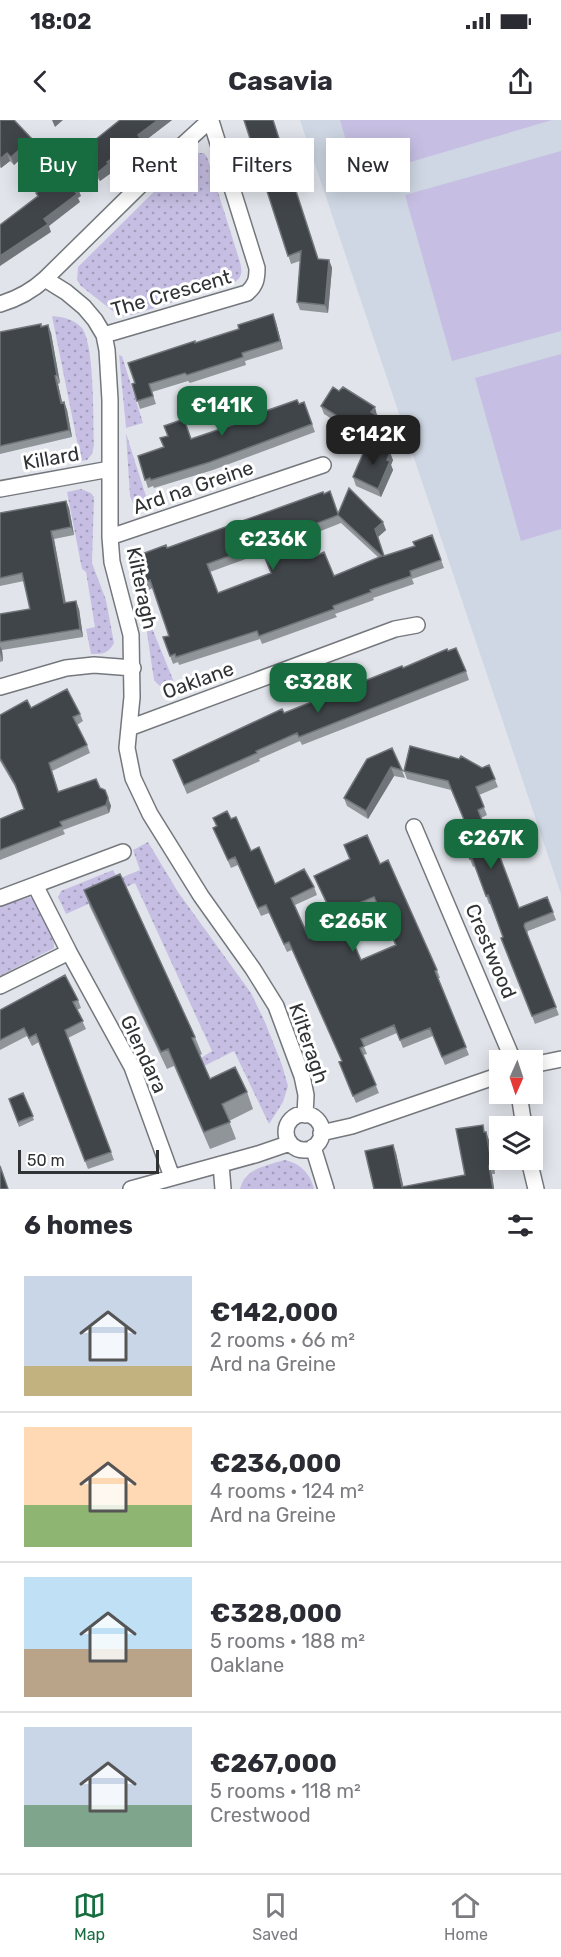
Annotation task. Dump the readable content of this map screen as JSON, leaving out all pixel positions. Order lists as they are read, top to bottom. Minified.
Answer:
{"streets":{"street":["The Crescent","Killard","Ard na Greine","Kilteragh","Oaklane","Crestwood","Glendara"]},"crossings":[["The Crescent","Kilteragh"],["Killard","Kilteragh"],["Ard na Greine","Kilteragh"],["Kilteragh","Oaklane"]],"scale_bar":"50 m","north":"bottom","page":{"status":"18:02","header":"Casavia","chip":["Buy","Rent","Filters","New"],"price":["€141K","€142K","€236K","€328K","€267K","€265K"],"scale":"50 m","heading":"6 homes","list":[{"name":"€142,000","note":"2 rooms · 66 m² · Ard na Greine"},{"name":"€236,000","note":"4 rooms · 124 m² · Ard na Greine"},{"name":"€328,000","note":"5 rooms · 188 m² · Oaklane"},{"name":"€267,000","note":"5 rooms · 118 m² · Crestwood"}],"tabs":["Map","Saved","Home"]}}
